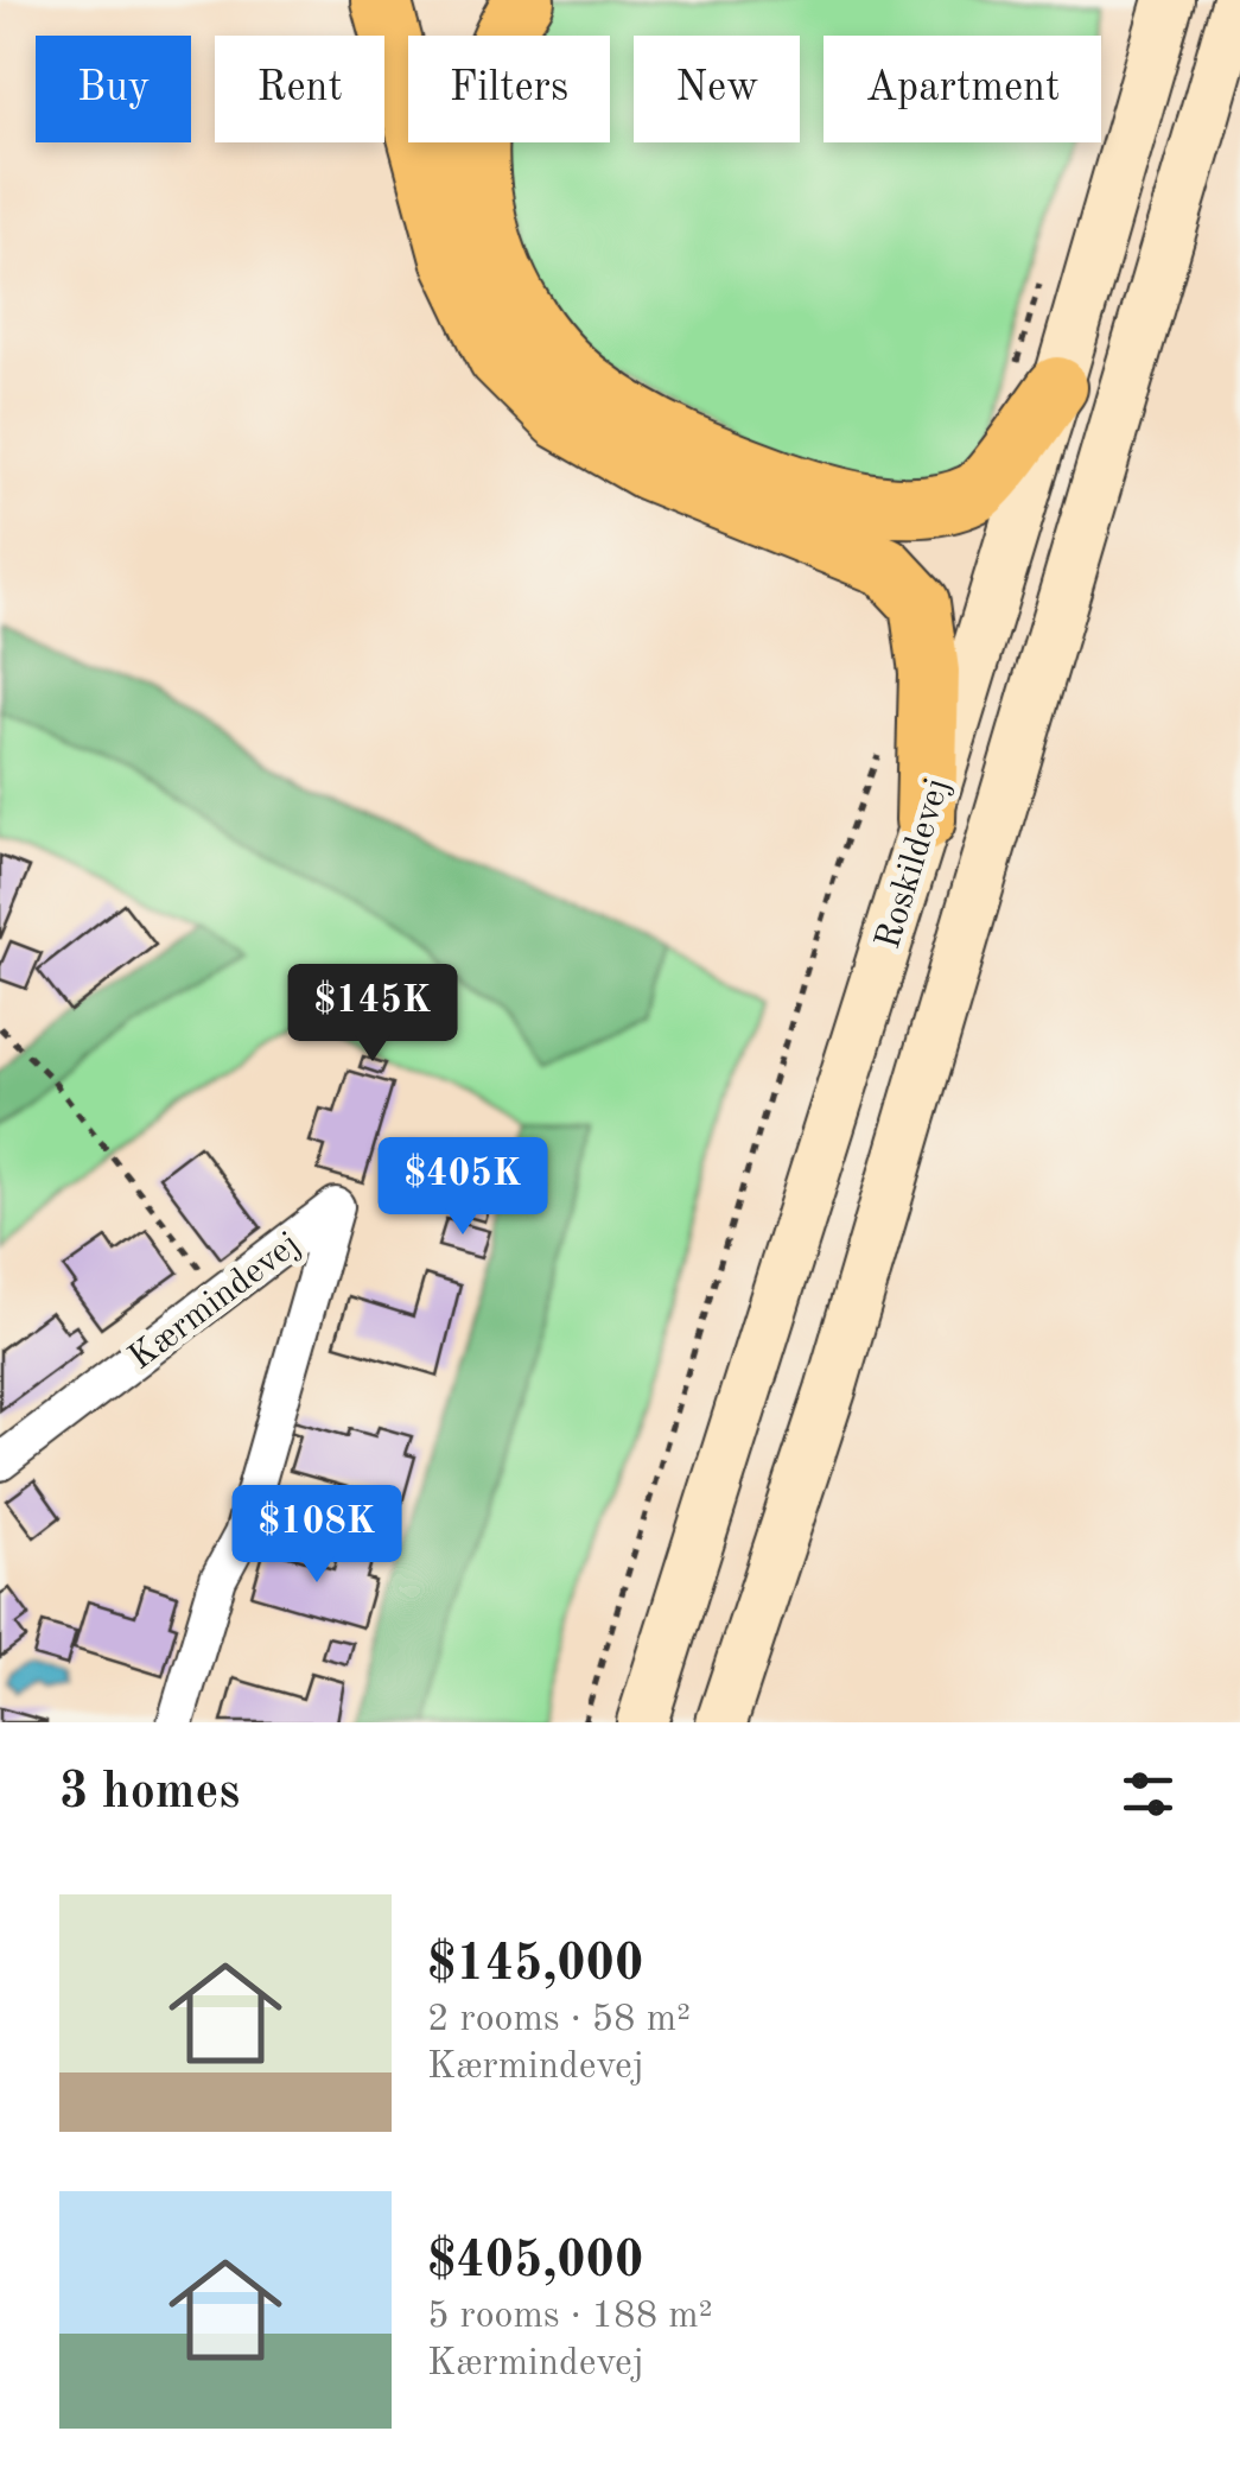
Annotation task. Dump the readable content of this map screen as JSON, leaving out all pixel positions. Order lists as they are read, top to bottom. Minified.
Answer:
{"streets":{"main road":["Roskildevej"],"street":["Kærmindevej"]},"page":{"chip":["Buy","Rent","Filters","New","Apartment"],"price":["$145K","$405K","$108K"],"heading":"3 homes","list":[{"name":"$145,000","note":"2 rooms · 58 m² · Kærmindevej"},{"name":"$405,000","note":"5 rooms · 188 m² · Kærmindevej"}]}}
